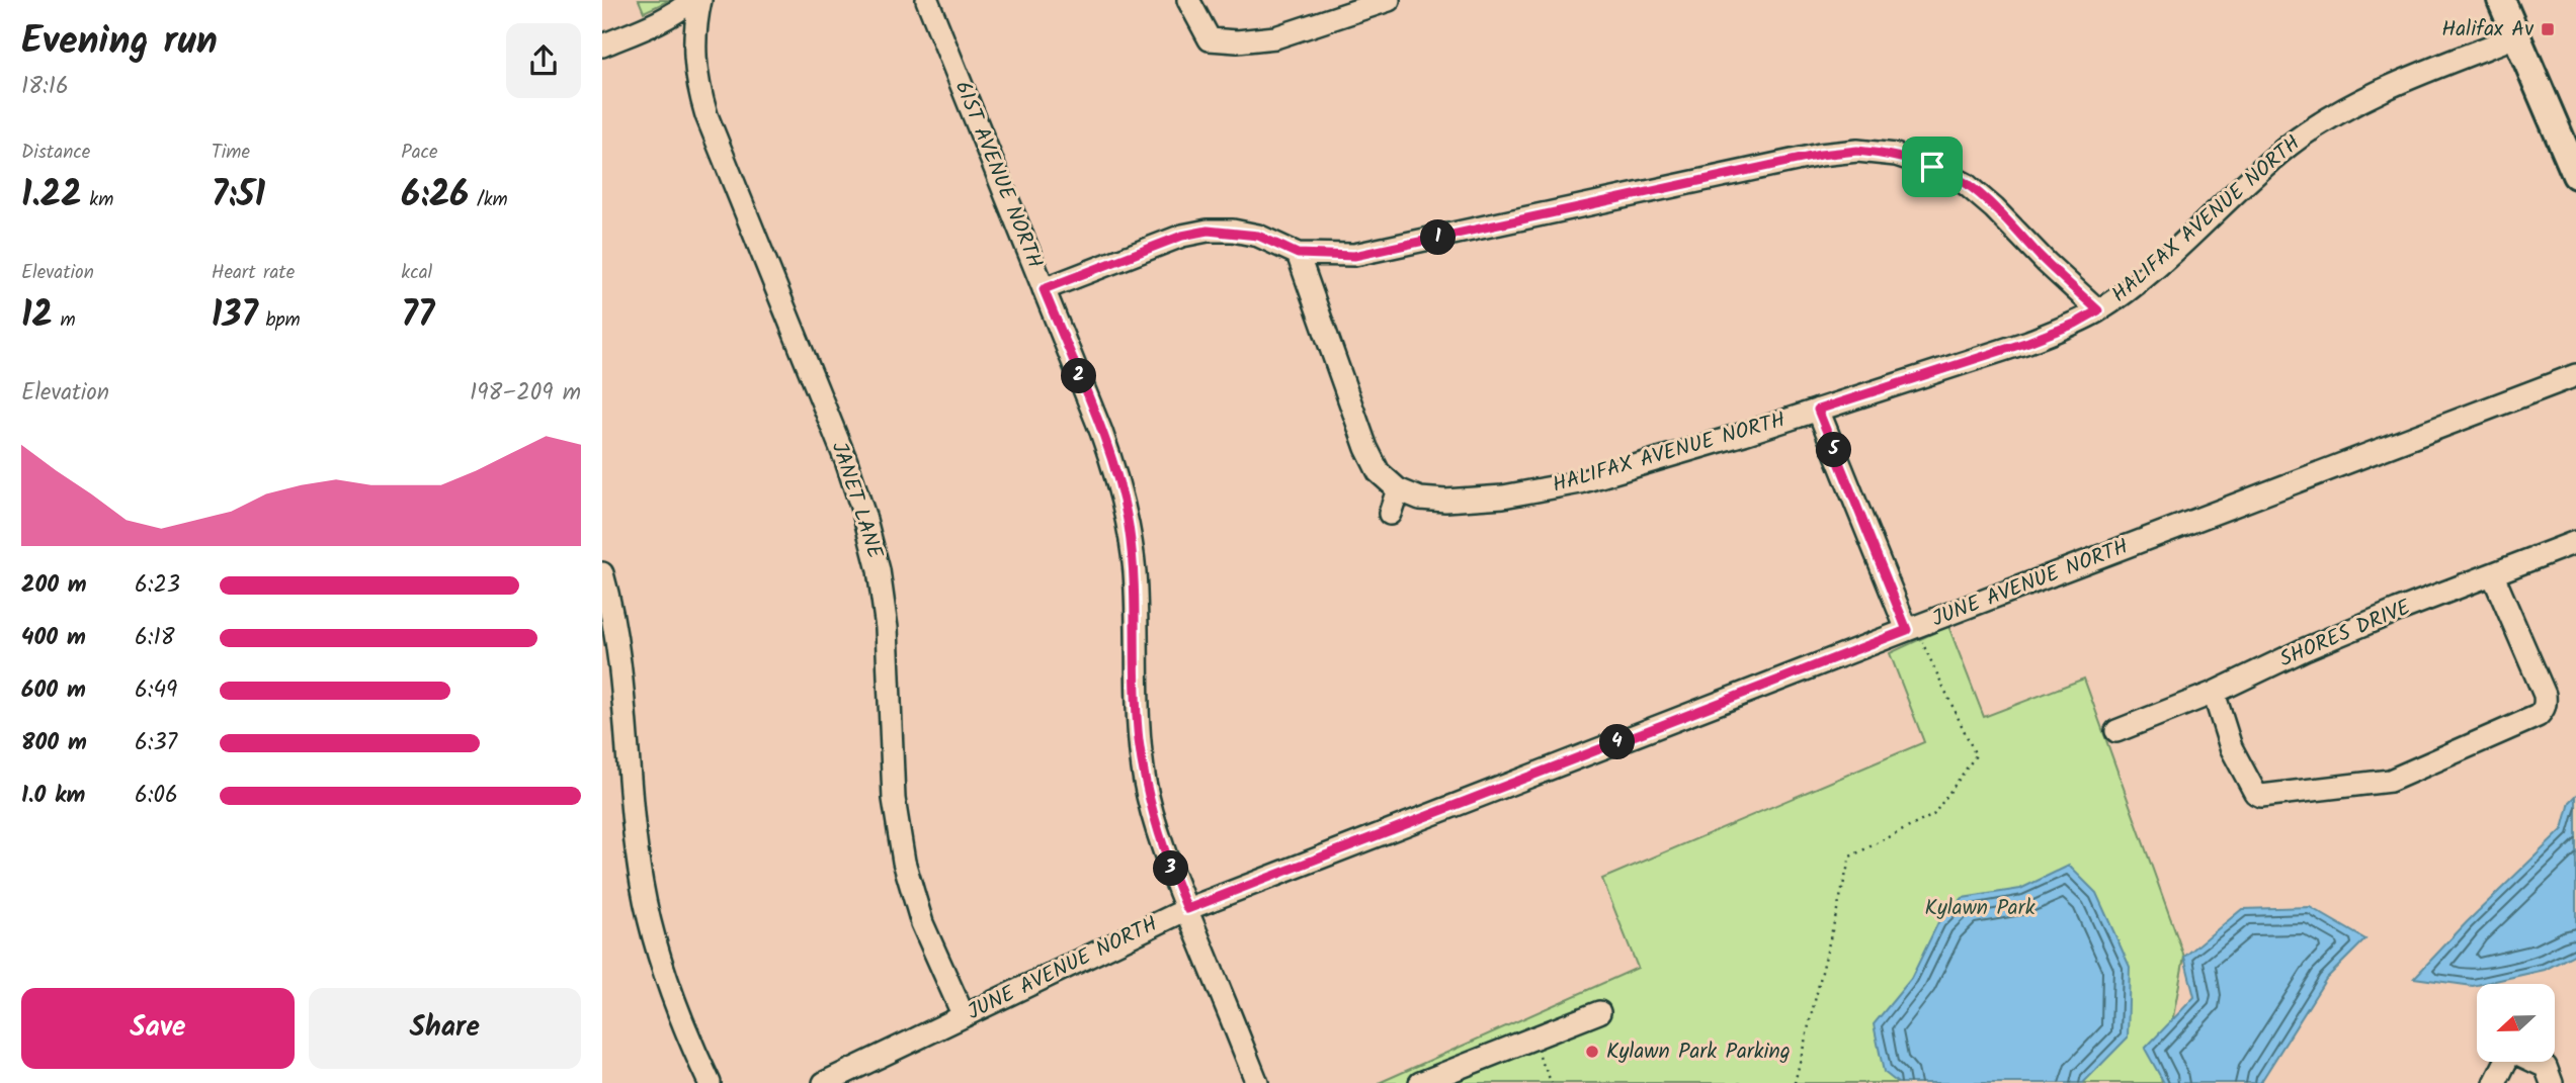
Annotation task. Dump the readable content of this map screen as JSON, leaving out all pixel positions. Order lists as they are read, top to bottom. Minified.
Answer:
{"streets":{"street":["61ST AVENUE NORTH","HALIFAX AVENUE NORTH","JANET LANE","JUNE AVENUE NORTH","SHORES DRIVE"]},"crossings":[["61ST AVENUE NORTH","JUNE AVENUE NORTH"],["JANET LANE","JUNE AVENUE NORTH"]],"parks":["Kylawn Park"],"places":{"transit":["Halifax Av"],"other":["Kylawn Park Parking"]},"north":"left","page":{"heading":["Evening run","18:16"],"stats":[["Distance","1.22 km"],["Time","7:51"],["Pace","6:26 /km"],["Elevation","12 m"],["Heart rate","137 bpm"],["kcal","77"]],"pins":["1","2","5","4","3"],"chart":["Elevation","198–209 m"],"list":[{"name":"200 m","note":"6:23"},{"name":"400 m","note":"6:18"},{"name":"600 m","note":"6:49"},{"name":"800 m","note":"6:37"},{"name":"1.0 km","note":"6:06"}],"buttons":["Save","Share"]}}
